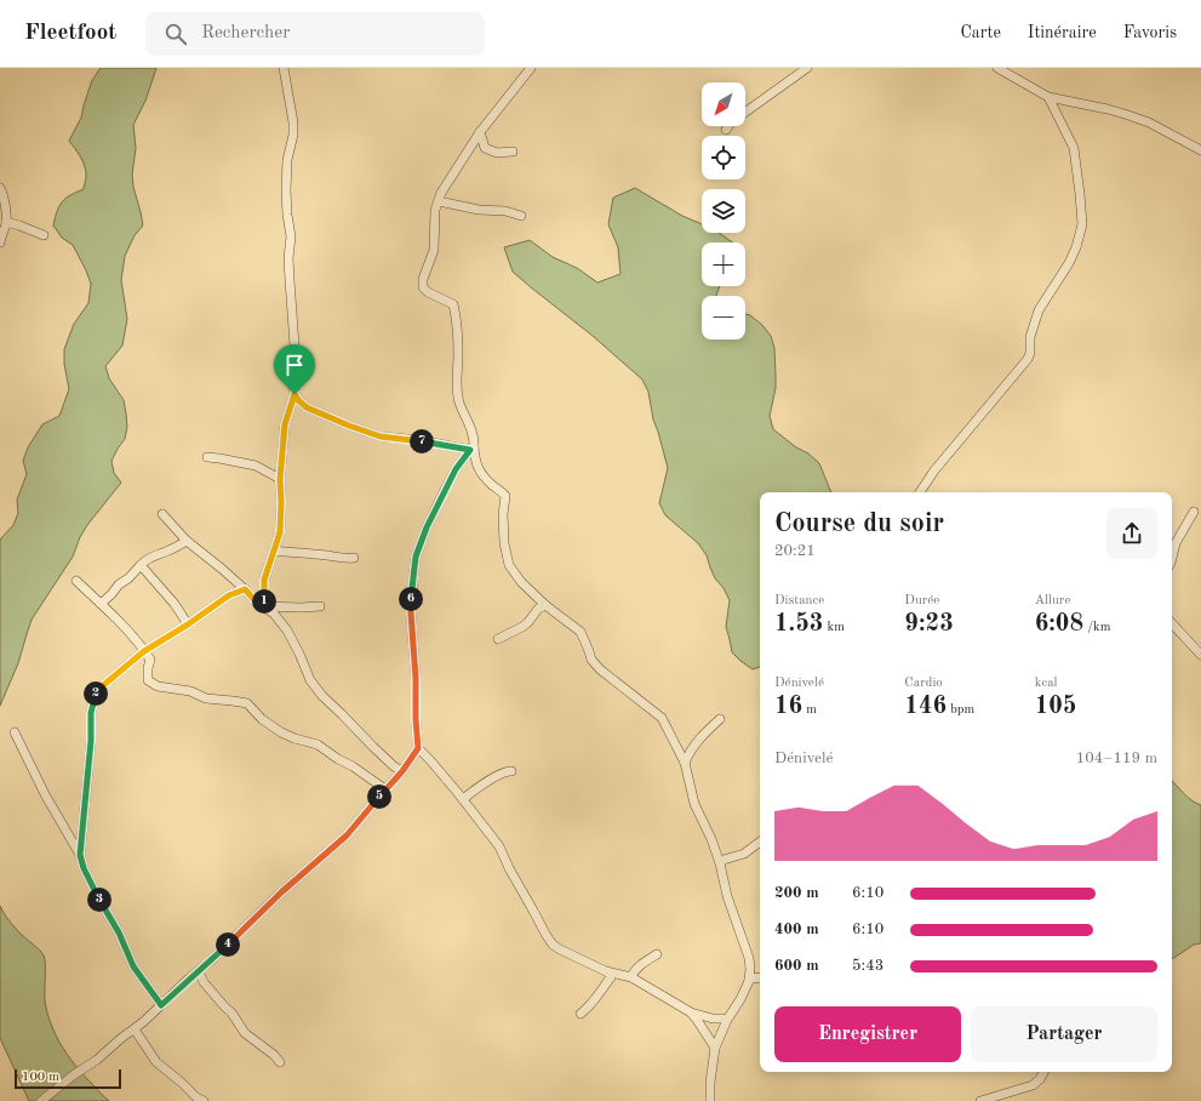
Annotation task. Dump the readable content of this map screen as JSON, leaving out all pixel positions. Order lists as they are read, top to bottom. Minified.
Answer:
{"scale_bar":"100 m","north":"bottom left","page":{"header":"Fleetfoot","search":"Rechercher","nav":["Carte","Itinéraire","Favoris"],"map_buttons":["+","−"],"pins":["7","6","1","2","5","3","4"],"heading":["Course du soir","20:21"],"stats":[["Distance","1.53 km"],["Durée","9:23"],["Allure","6:08 /km"],["Dénivelé","16 m"],["Cardio","146 bpm"],["kcal","105"]],"chart":["Dénivelé","104–119 m"],"list":[{"name":"200 m","note":"6:10"},{"name":"400 m","note":"6:10"},{"name":"600 m","note":"5:43"}],"buttons":["Enregistrer","Partager"],"scale":"100 m"}}
